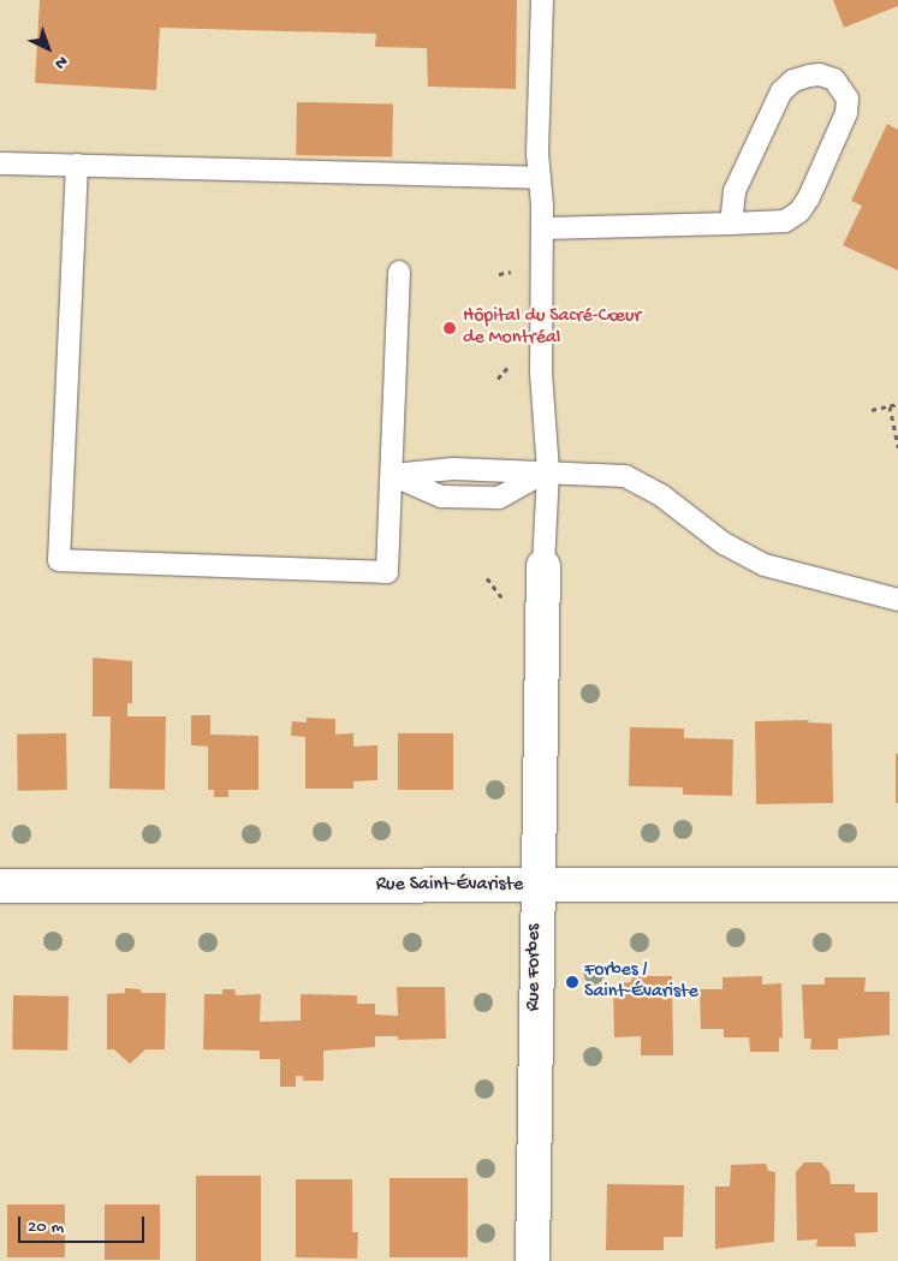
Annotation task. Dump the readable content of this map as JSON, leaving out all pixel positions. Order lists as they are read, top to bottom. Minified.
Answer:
{"streets":{"street":["Rue Saint-Évariste","Rue Forbes"]},"crossings":[["Rue Saint-Évariste","Rue Forbes"]],"places":["Hôpital du Sacré-Cœur de Montréal","Forbes / Saint-Évariste"],"scale_bar":"20 m","north":"bottom right"}
